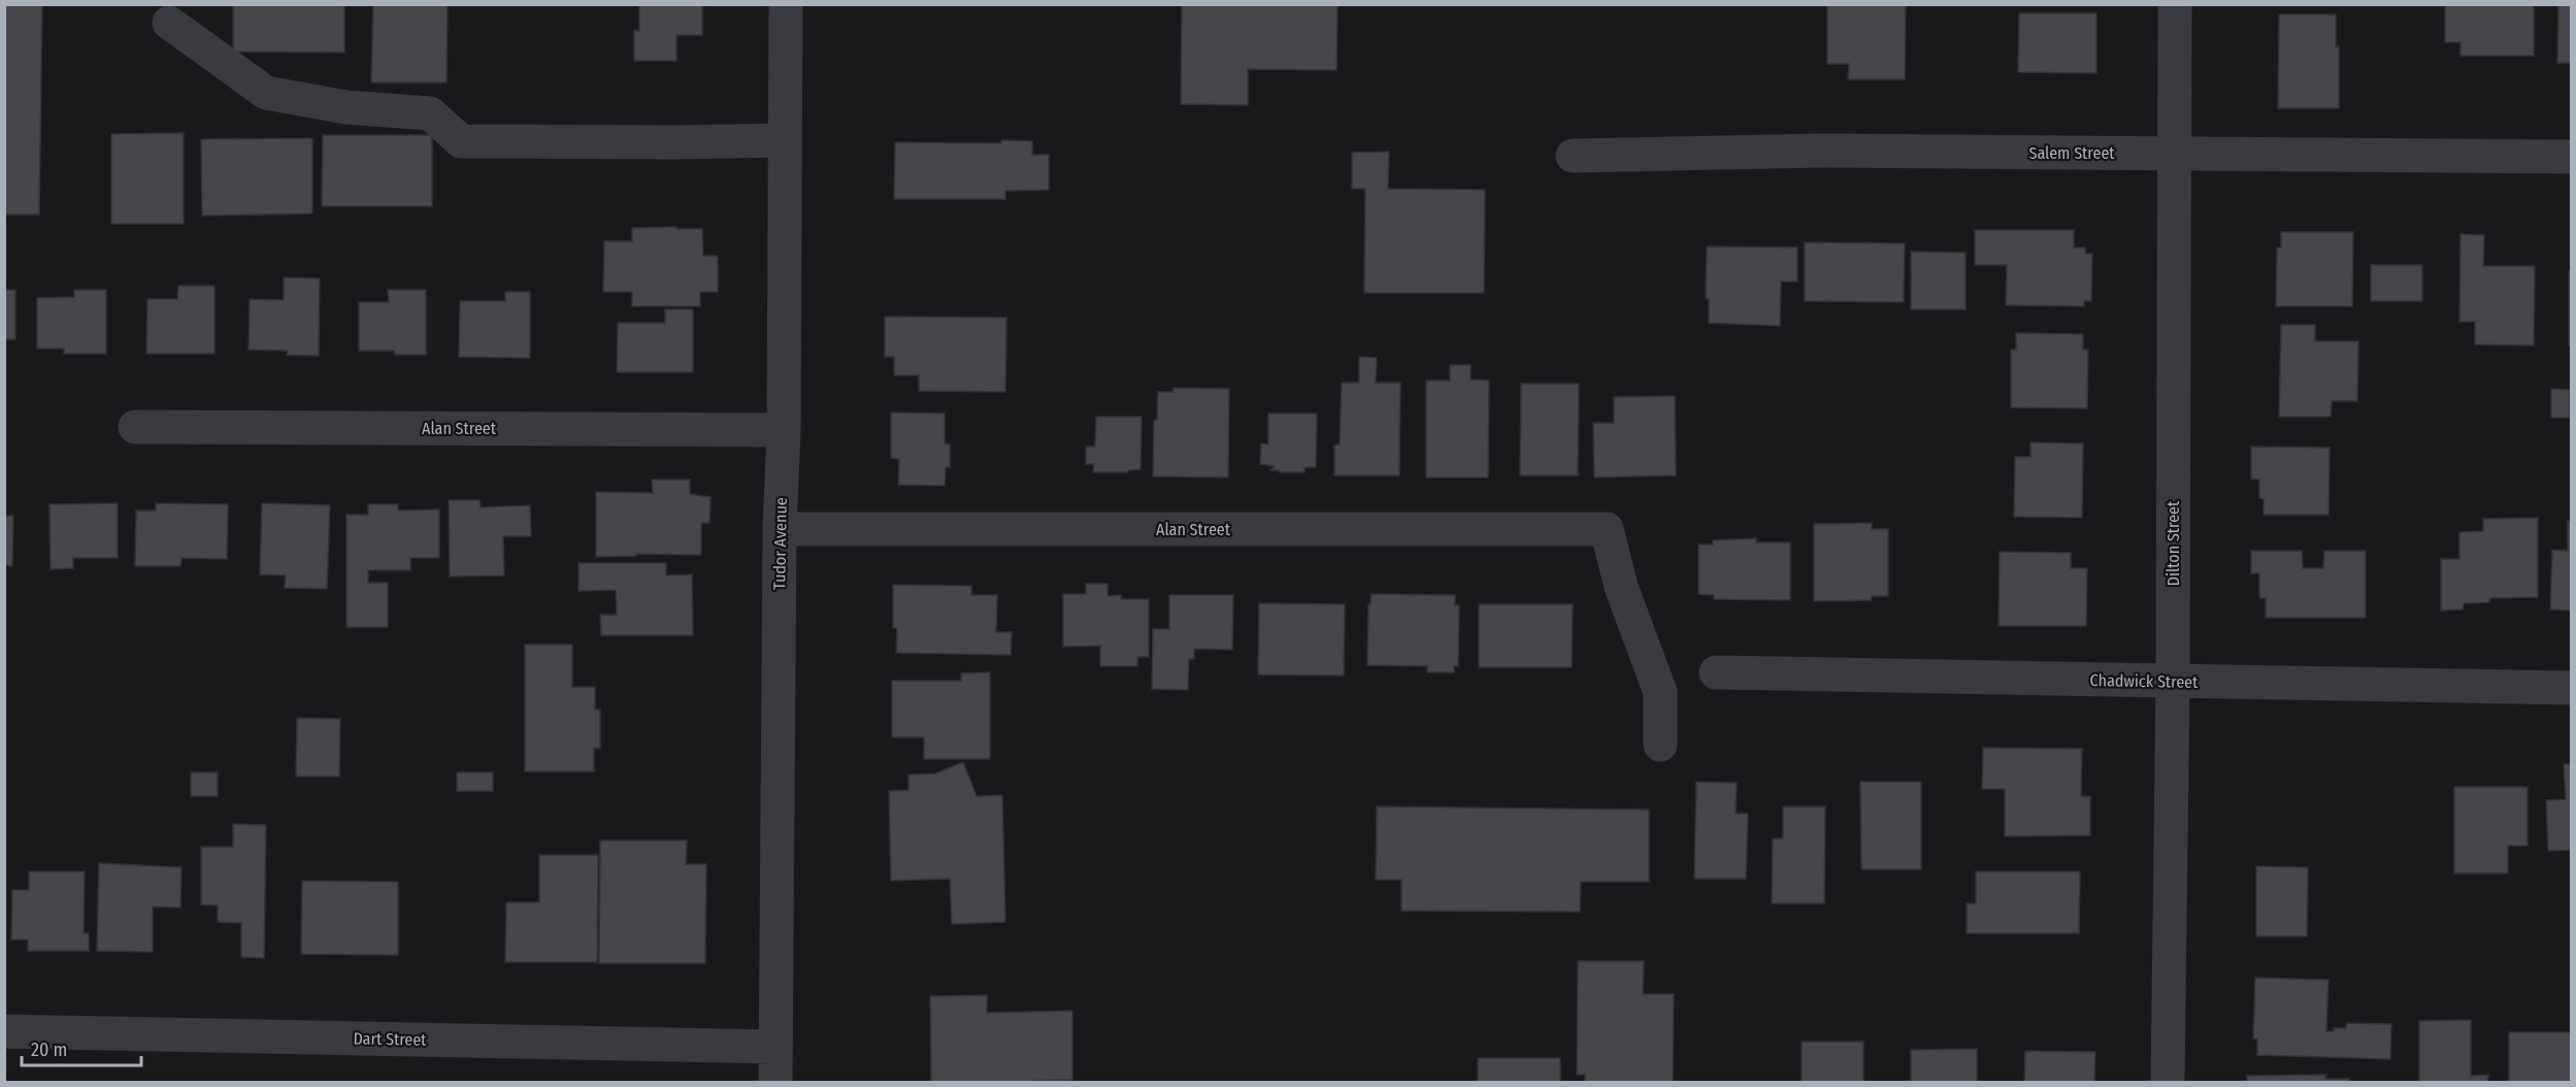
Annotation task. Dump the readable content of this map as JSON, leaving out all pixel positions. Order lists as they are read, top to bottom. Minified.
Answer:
{"streets":{"street":["Salem Street","Alan Street","Tudor Avenue","Dilton Street","Chadwick Street","Dart Street"]},"crossings":[["Salem Street","Dilton Street"],["Alan Street","Tudor Avenue"],["Tudor Avenue","Dart Street"],["Dilton Street","Chadwick Street"]],"scale_bar":"20 m"}
